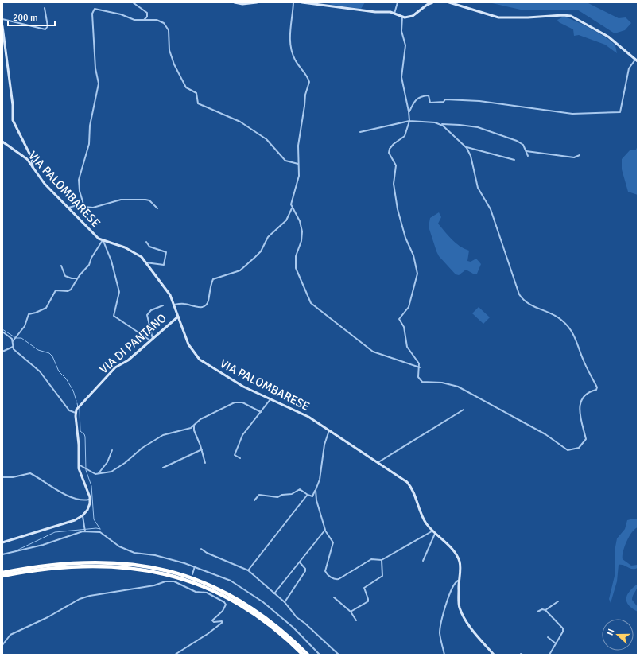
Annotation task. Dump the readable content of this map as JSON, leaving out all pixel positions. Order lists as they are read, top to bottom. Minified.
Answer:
{"streets":{"street":["VIA PALOMBARESE","VIA DI PANTANO"]},"crossings":[["VIA PALOMBARESE","VIA DI PANTANO"]],"scale_bar":"200 m","north":"left"}
